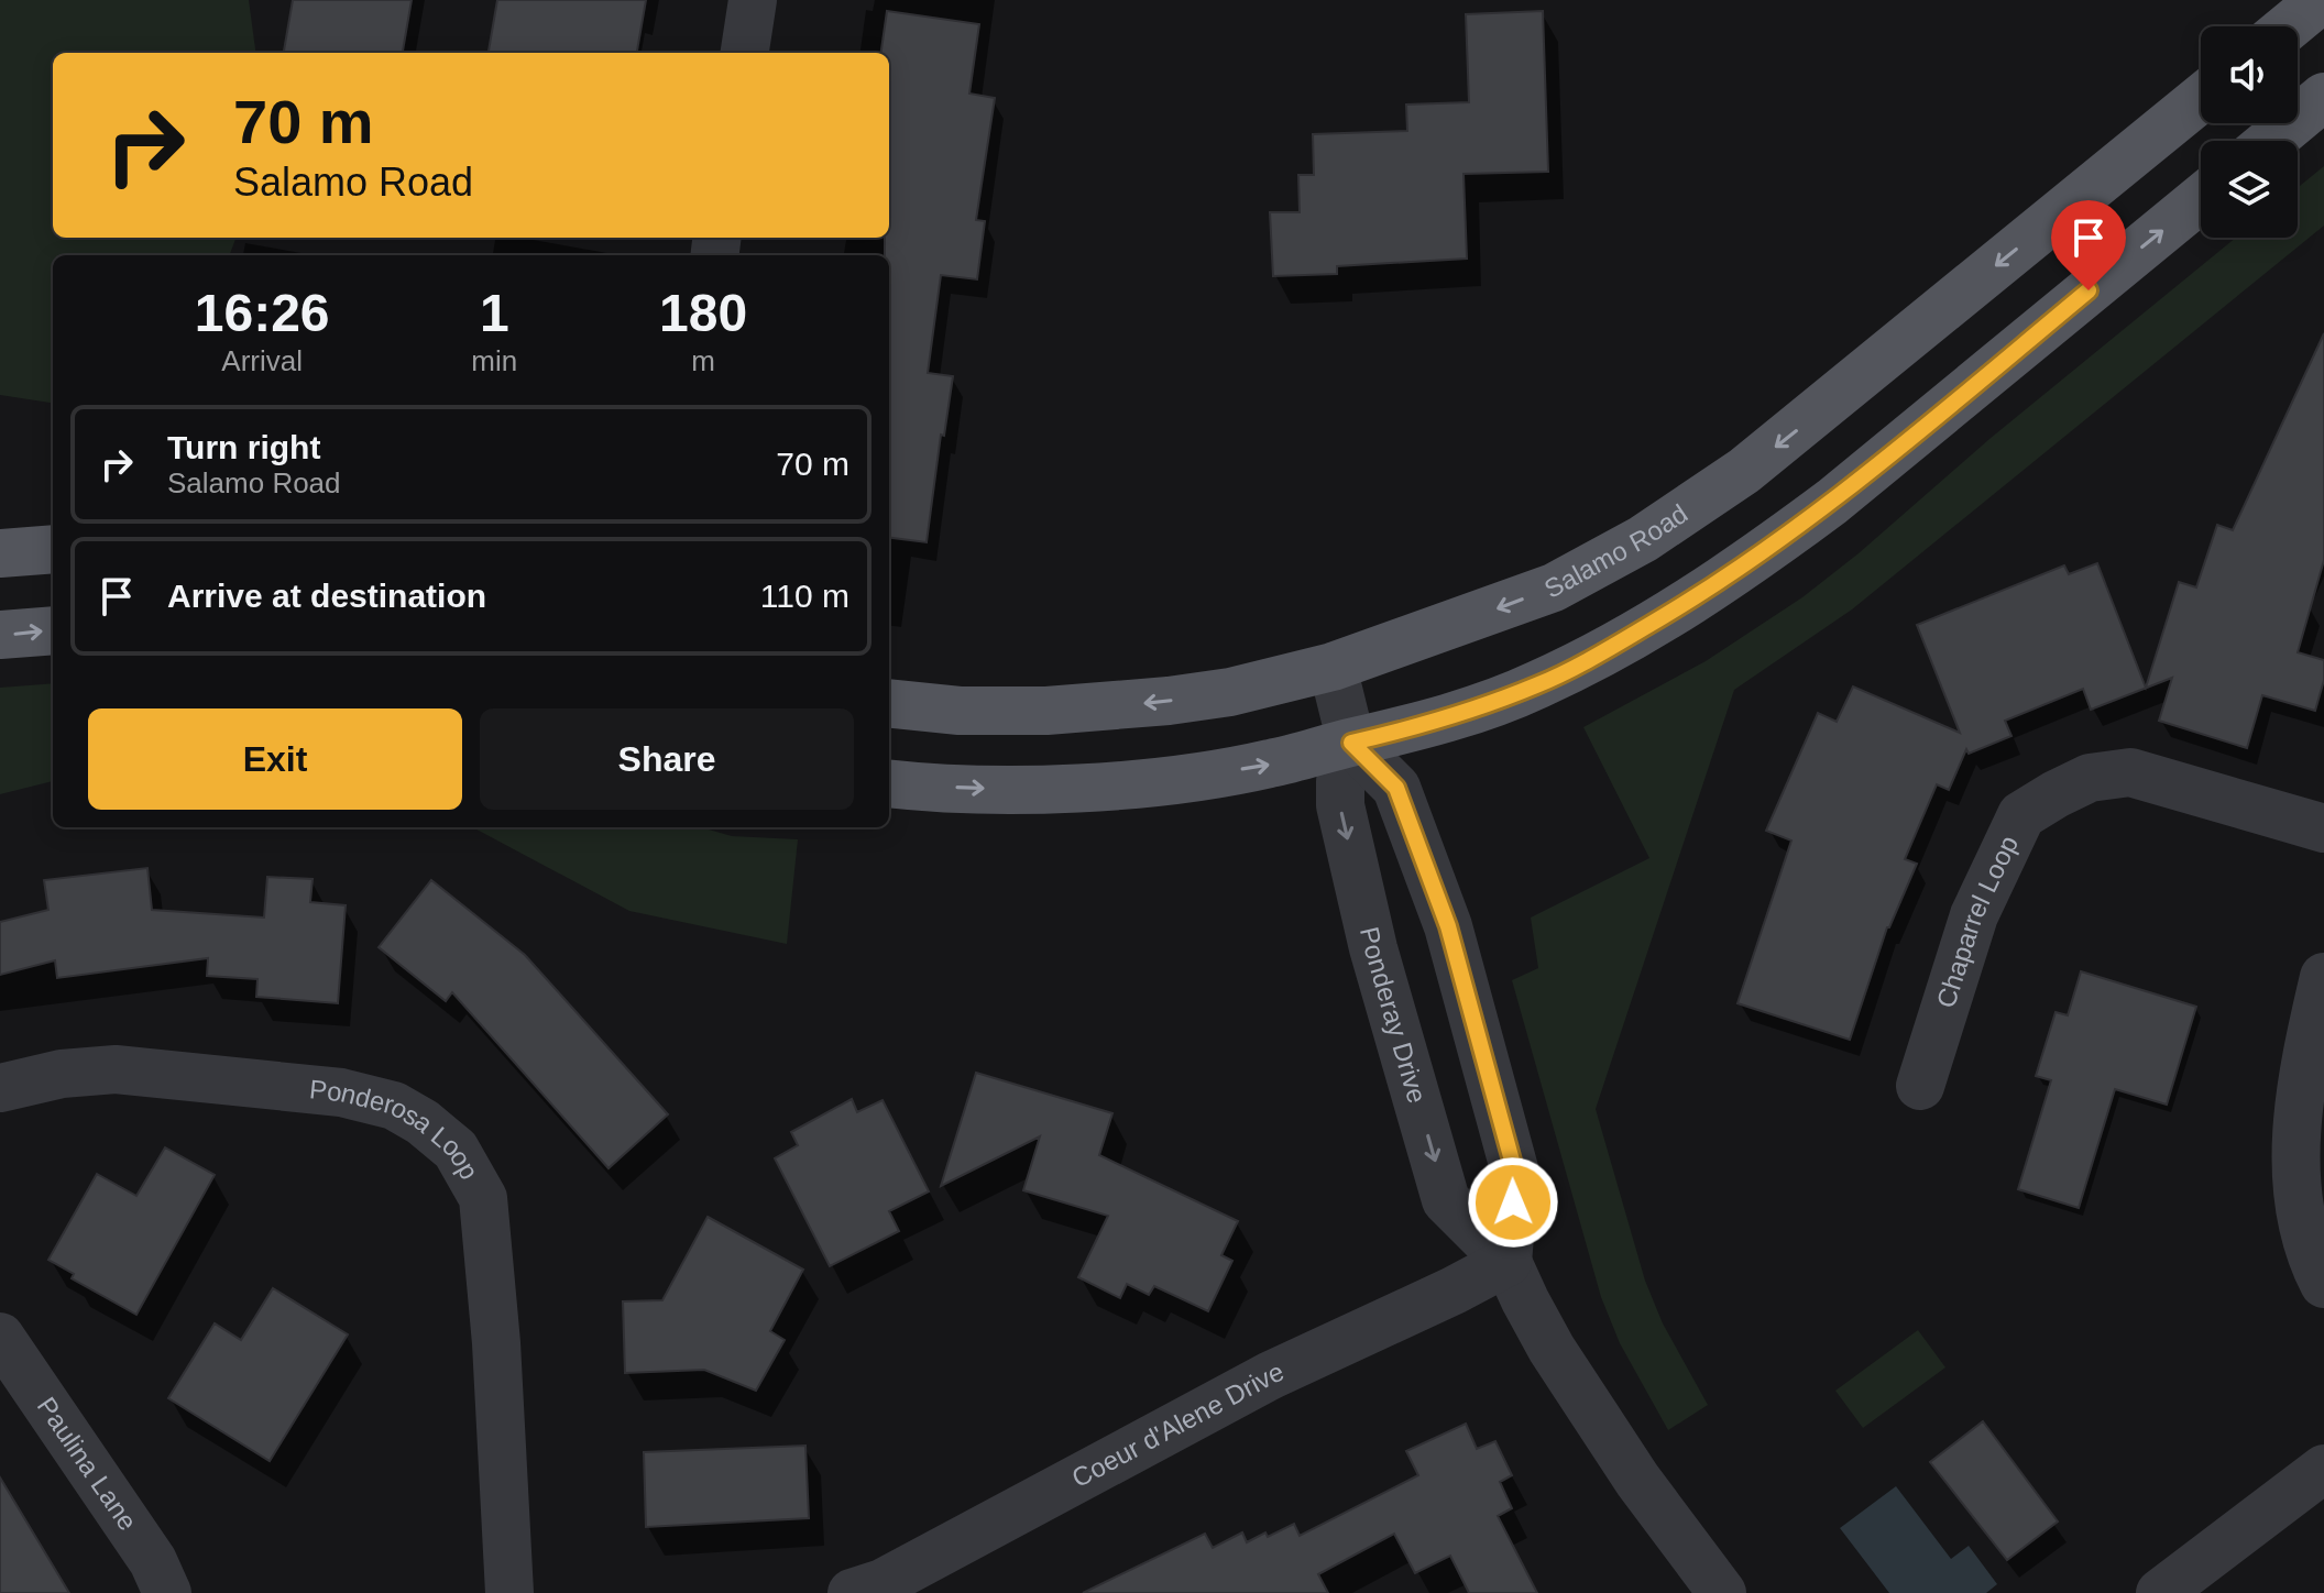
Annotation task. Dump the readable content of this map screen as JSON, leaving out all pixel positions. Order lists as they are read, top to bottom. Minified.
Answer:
{"streets":{"main road":["Salamo Road"],"street":["Chaparrel Loop","Ponderay Drive","Ponderosa Loop","Coeur d'Alene Drive","Paulina Lane"]},"crossings":[["Salamo Road","Ponderay Drive"],["Ponderay Drive","Coeur d'Alene Drive"]],"page":{"turn":["70 m","Salamo Road"],"eta":["16:26","Arrival","1","min","180","m"],"list":[{"name":"Turn right","note":"Salamo Road","value":"70 m"},{"name":"Arrive at destination","value":"110 m"}],"buttons":["Exit","Share"]}}
